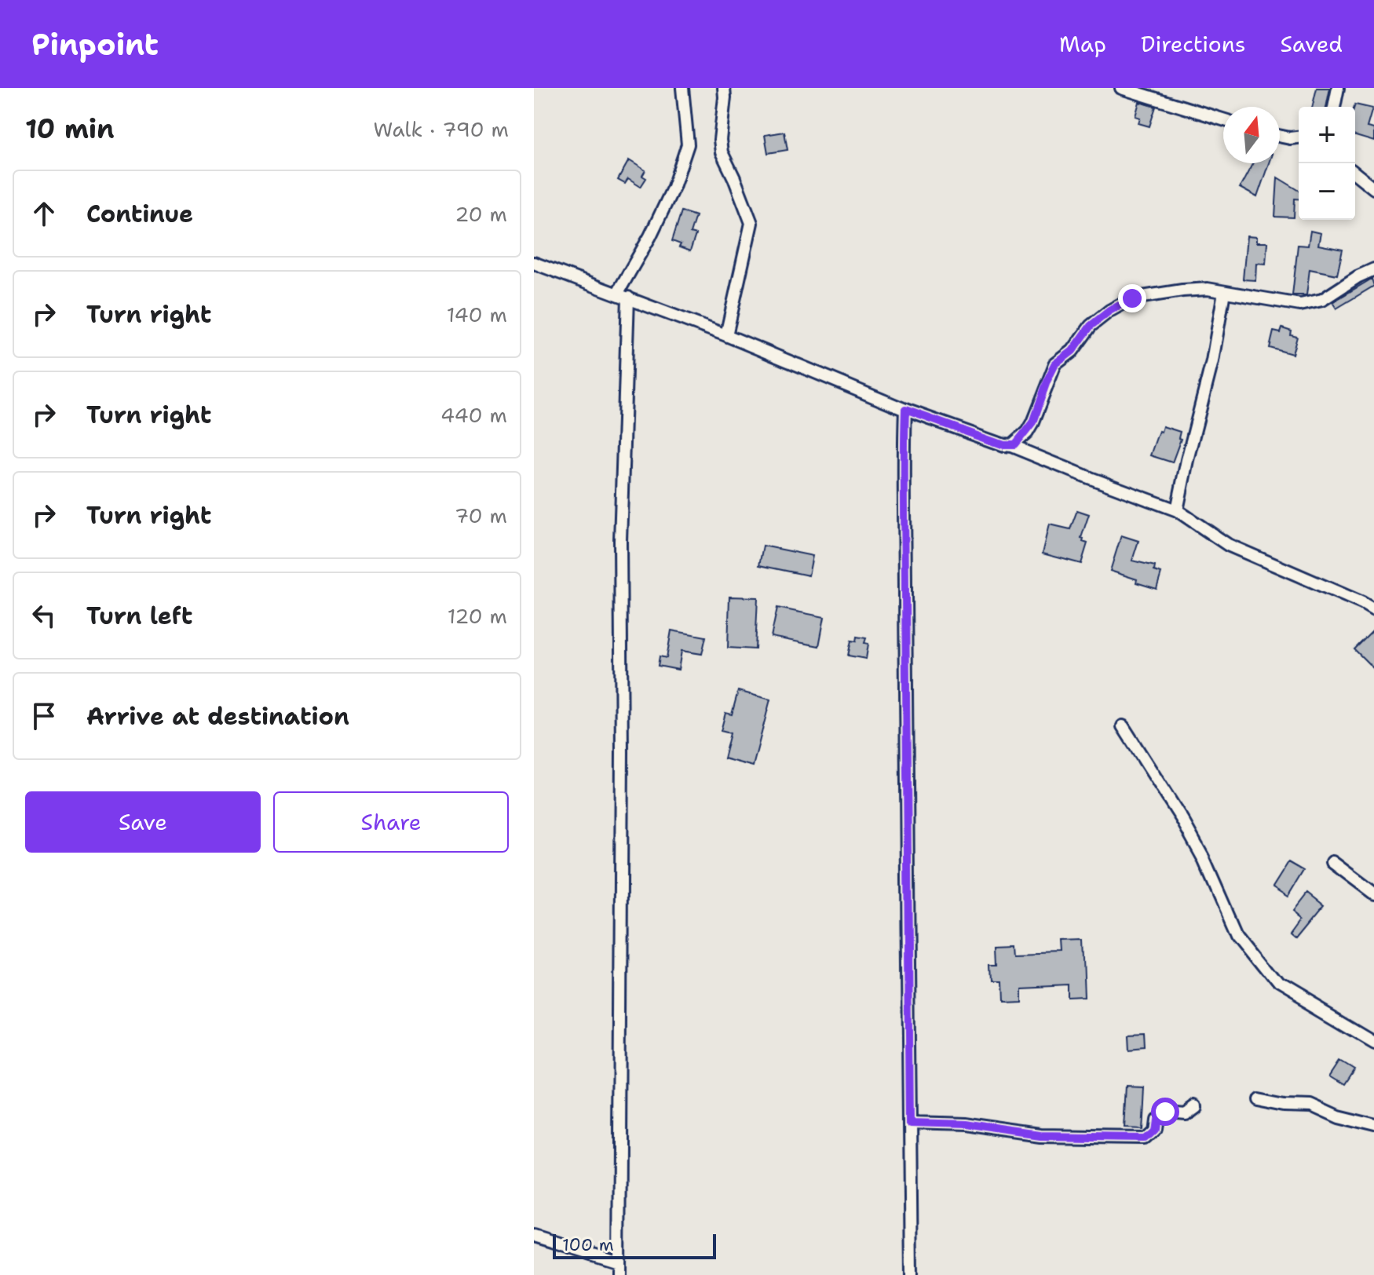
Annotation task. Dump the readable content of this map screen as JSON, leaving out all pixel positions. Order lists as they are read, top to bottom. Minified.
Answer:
{"scale_bar":"100 m","north":"top","page":{"header":"Pinpoint","nav":["Map","Directions","Saved"],"heading":["10 min","Walk · 790 m"],"map_buttons":["+","−"],"list":[["Continue","20 m"],["Turn right","140 m"],["Turn right","440 m"],["Turn right","70 m"],["Turn left","120 m"],"Arrive at destination"],"buttons":["Save","Share"],"scale":"100 m"}}
